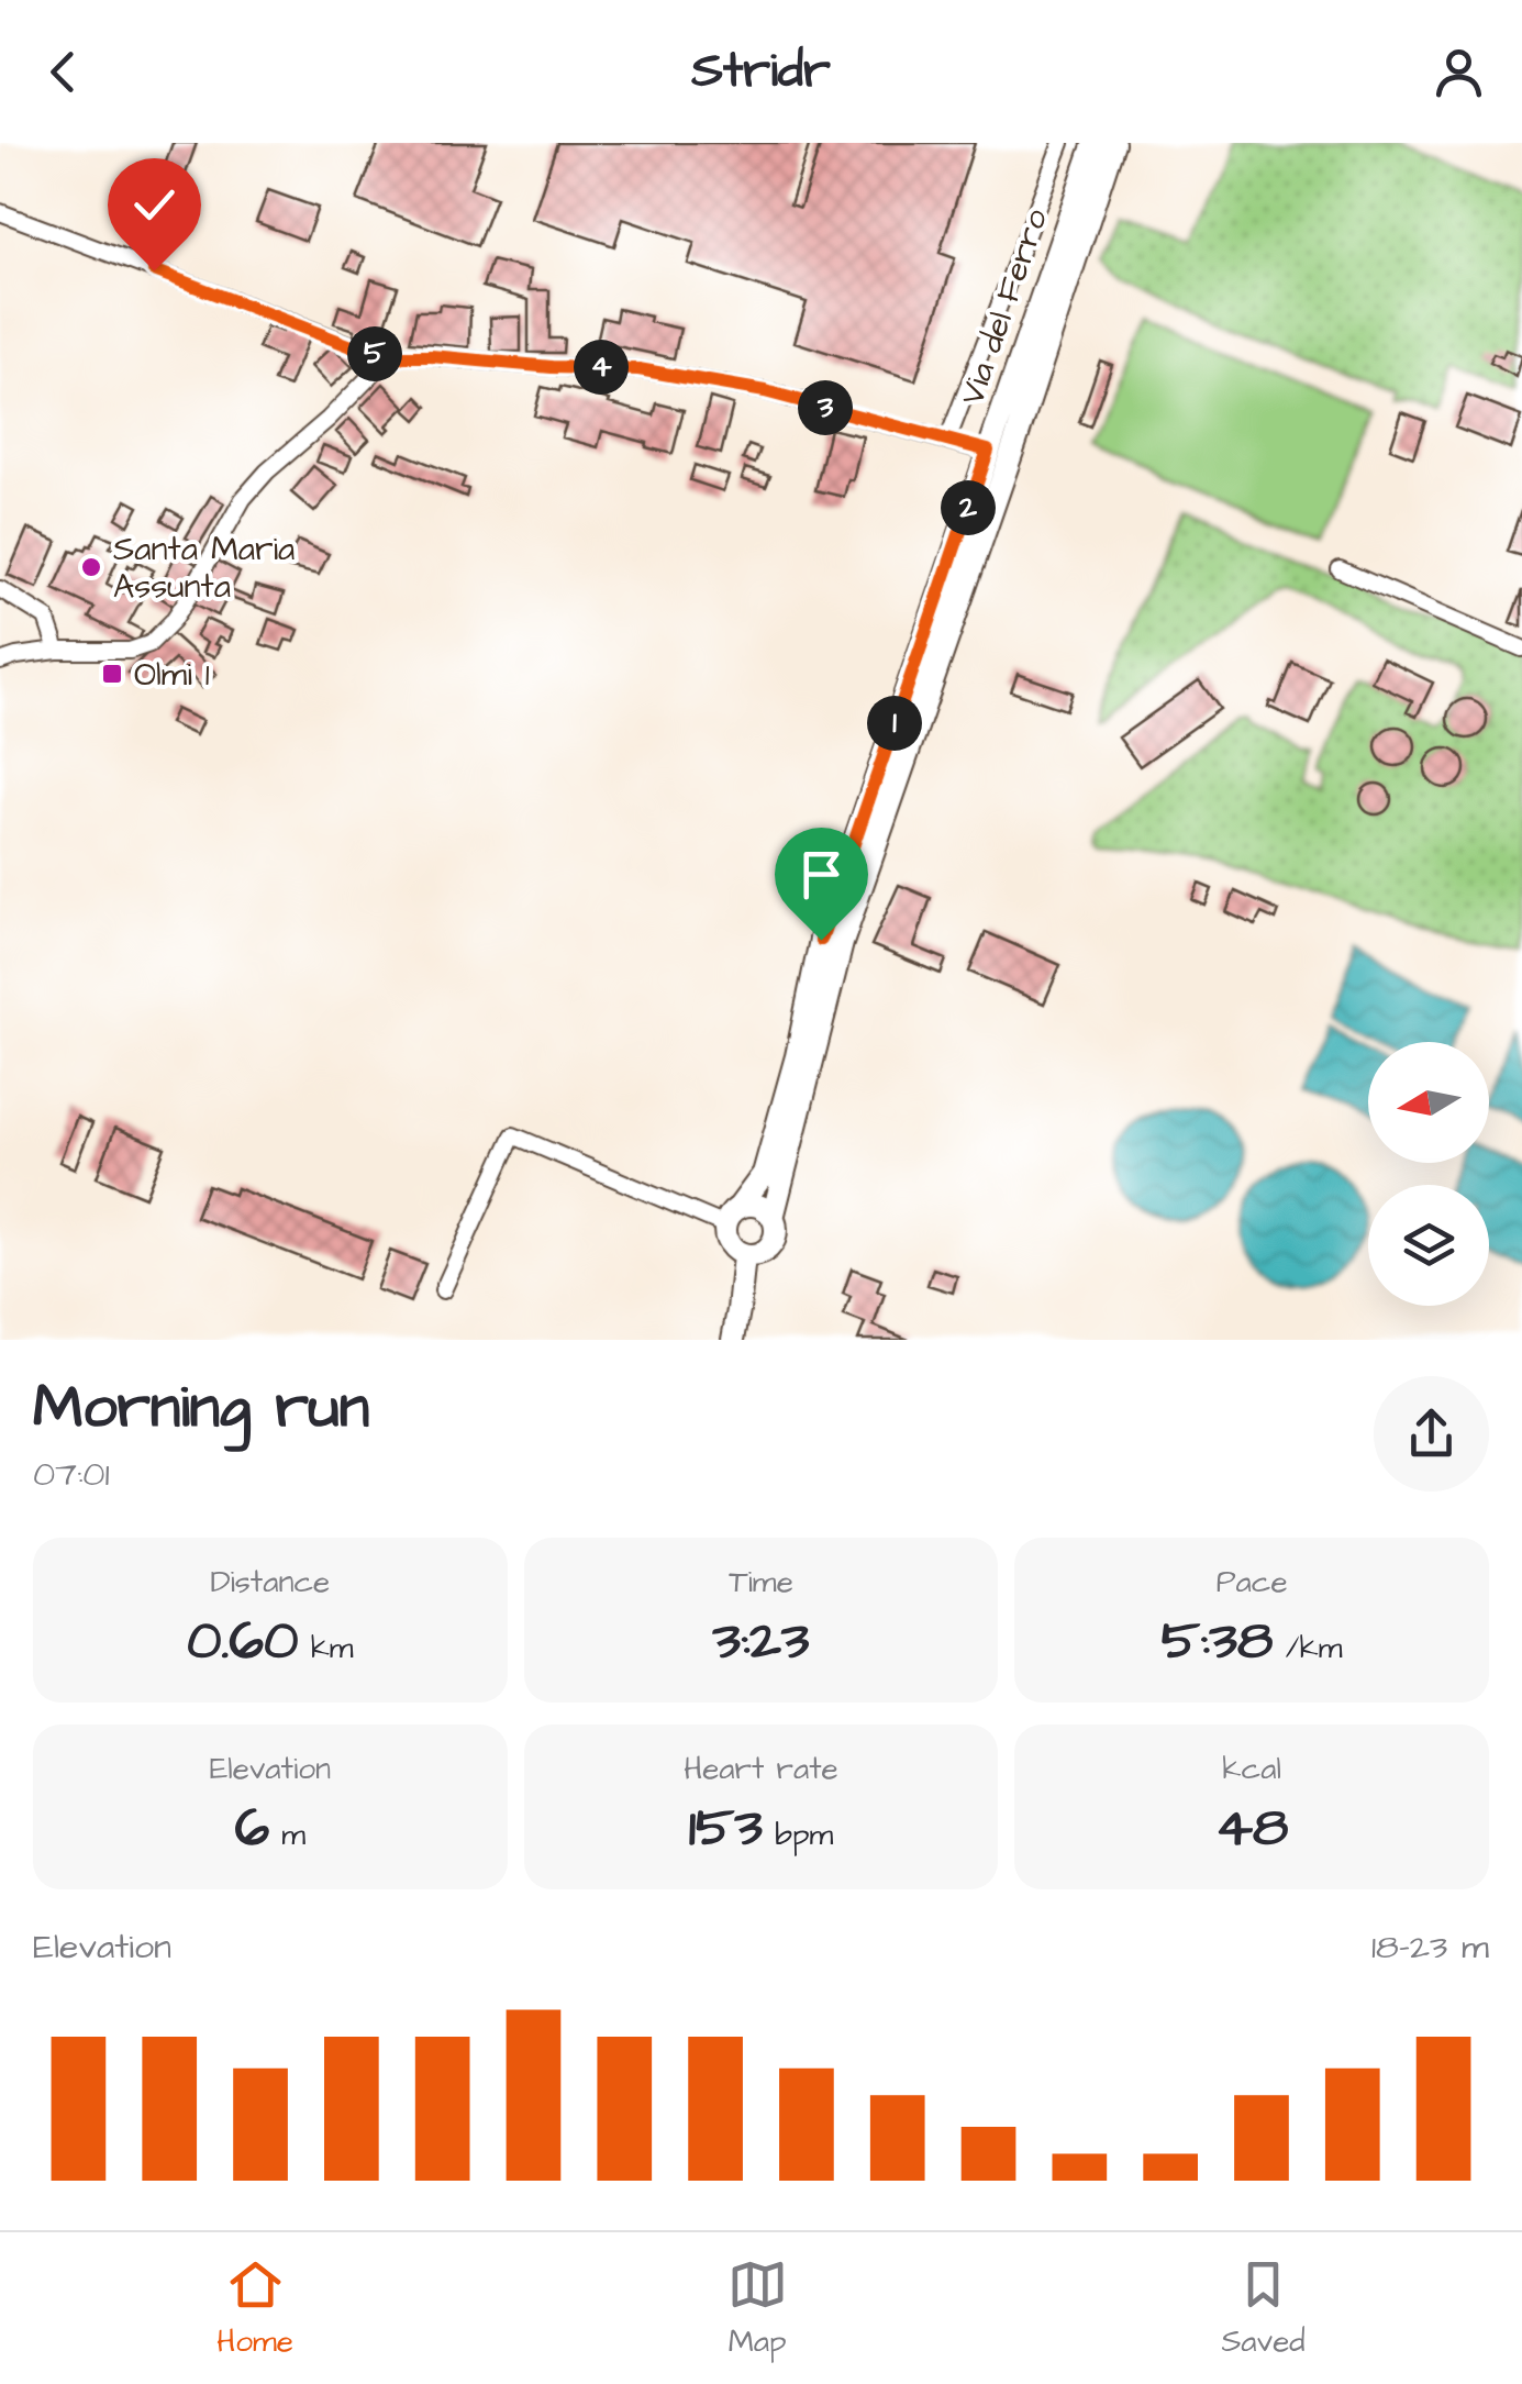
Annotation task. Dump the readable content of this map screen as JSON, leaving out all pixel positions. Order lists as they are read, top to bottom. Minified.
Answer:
{"streets":{"main road":["Via del Ferro"]},"places":{"other":["Santa Maria Assunta"],"transit":["Olmi 1"]},"north":"left","page":{"header":"Stridr","pins":["5","4","3","2","1"],"heading":["Morning run","07:01"],"stats":[["Distance","0.60 km"],["Time","3:23"],["Pace","5:38 /km"],["Elevation","6 m"],["Heart rate","153 bpm"],["kcal","48"]],"chart":["Elevation","18–23 m"],"tabs":["Home","Map","Saved"]}}
